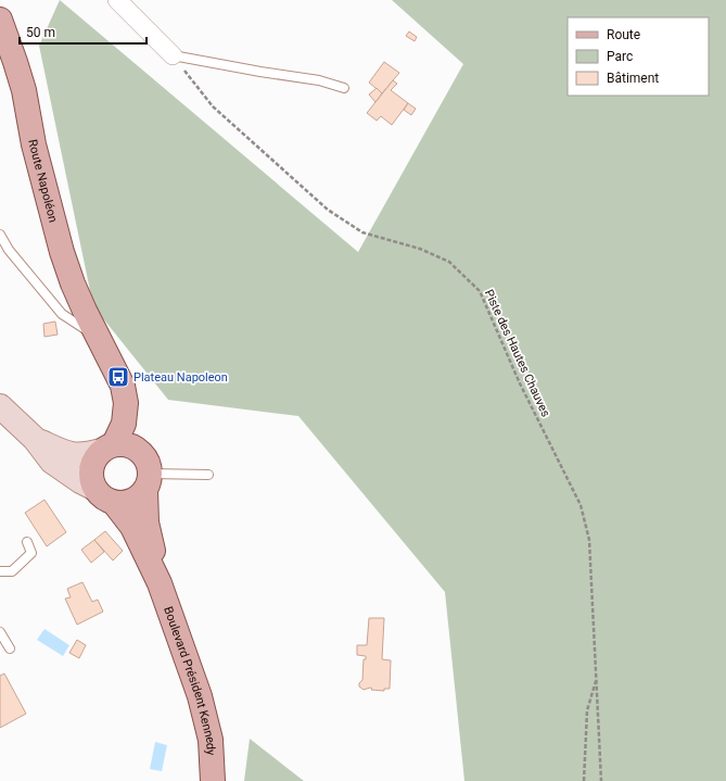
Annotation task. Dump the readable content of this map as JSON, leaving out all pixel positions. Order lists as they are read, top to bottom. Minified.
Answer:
{"streets":{"main road":["Route Napoléon","Boulevard Président Kennedy"],"path":["Piste des Hautes Chauves"]},"crossings":[["Route Napoléon","Boulevard Président Kennedy"]],"places":{"bus stop":["Plateau Napoleon"]},"legend":["Route","Parc","Bâtiment"],"scale_bar":"50 m"}
